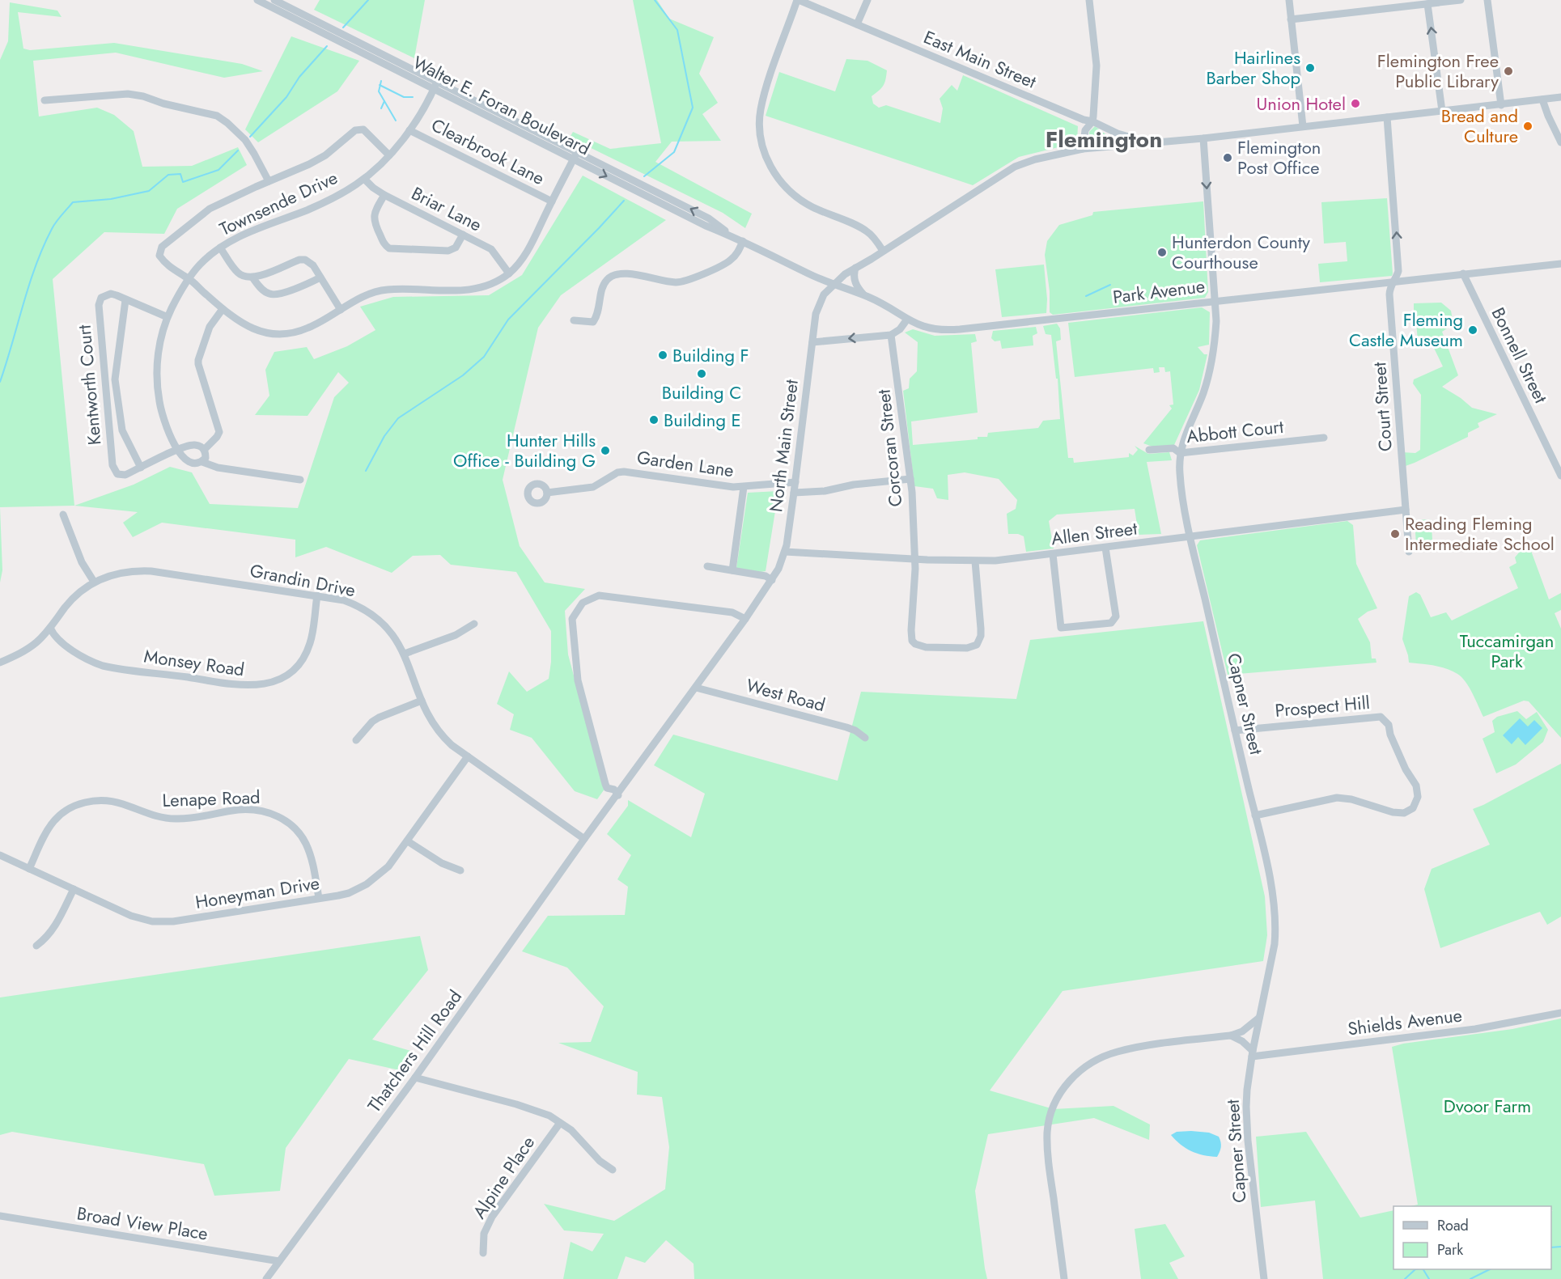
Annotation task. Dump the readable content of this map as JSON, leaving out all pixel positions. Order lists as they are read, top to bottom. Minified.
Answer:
{"streets":{"street":["East Main Street","Walter E. Foran Boulevard","Clearbrook Lane","Townsende Drive","Briar Lane","Park Avenue","Bonnell Street","Kentworth Court","Court Street","Abbott Court","North Main Street","Corcoran Street","Garden Lane","Allen Street","Grandin Drive","Monsey Road","West Road","Capner Street","Prospect Hill","Lenape Road","Honeyman Drive","Shields Avenue","Thatchers Hill Road","Alpine Place","Broad View Place"]},"crossings":[["East Main Street","North Main Street"],["Walter E. Foran Boulevard","Townsende Drive"],["Walter E. Foran Boulevard","Park Avenue"],["Walter E. Foran Boulevard","North Main Street"],["Clearbrook Lane","Townsende Drive"],["Townsende Drive","Briar Lane"],["Townsende Drive","Kentworth Court"],["Park Avenue","Bonnell Street"],["Park Avenue","Court Street"],["Park Avenue","North Main Street"],["Park Avenue","Capner Street"],["Court Street","North Main Street"],["Court Street","Allen Street"],["Abbott Court","Capner Street"],["North Main Street","Garden Lane"],["North Main Street","Allen Street"],["North Main Street","Grandin Drive"],["North Main Street","West Road"],["North Main Street","Capner Street"],["North Main Street","Thatchers Hill Road"],["Corcoran Street","Allen Street"],["Allen Street","Capner Street"],["Grandin Drive","Monsey Road"],["Grandin Drive","Honeyman Drive"],["Grandin Drive","Thatchers Hill Road"],["Capner Street","Prospect Hill"],["Capner Street","Shields Avenue"],["Lenape Road","Honeyman Drive"],["Thatchers Hill Road","Broad View Place"]],"one_way":["Court Street"],"districts":["Flemington"],"parks":["Tuccamirgan Park","Dvoor Farm"],"places":["Hairlines Barber Shop","Flemington Free Public Library","Union Hotel","Bread and Culture","Flemington Post Office","Hunterdon County Courthouse","Fleming Castle Museum","Building F","Building C","Building E","Hunter Hills Office - Building G","Reading Fleming Intermediate School"],"legend":["Road","Park"]}
